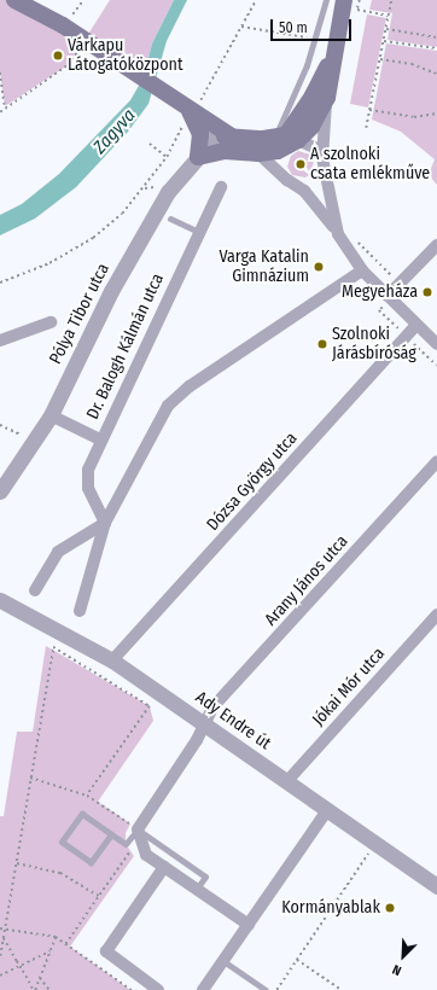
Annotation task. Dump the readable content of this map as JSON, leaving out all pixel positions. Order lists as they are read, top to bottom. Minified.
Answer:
{"streets":{"street":["Pólya Tibor utca","Dr. Balogh Kálmán utca","Dózsa György utca","Arany János utca","Jókai Mór utca","Ady Endre út"]},"crossings":[["Dózsa György utca","Ady Endre út"],["Arany János utca","Ady Endre út"],["Jókai Mór utca","Ady Endre út"]],"water":["Zagyva"],"places":["Várkapu Látogatóközpont","A szolnoki csata emlékműve","Varga Katalin Gimnázium","Megyeháza","Szolnoki Járásbíróság","Kormányablak"],"scale_bar":"50 m","north":"bottom left"}
